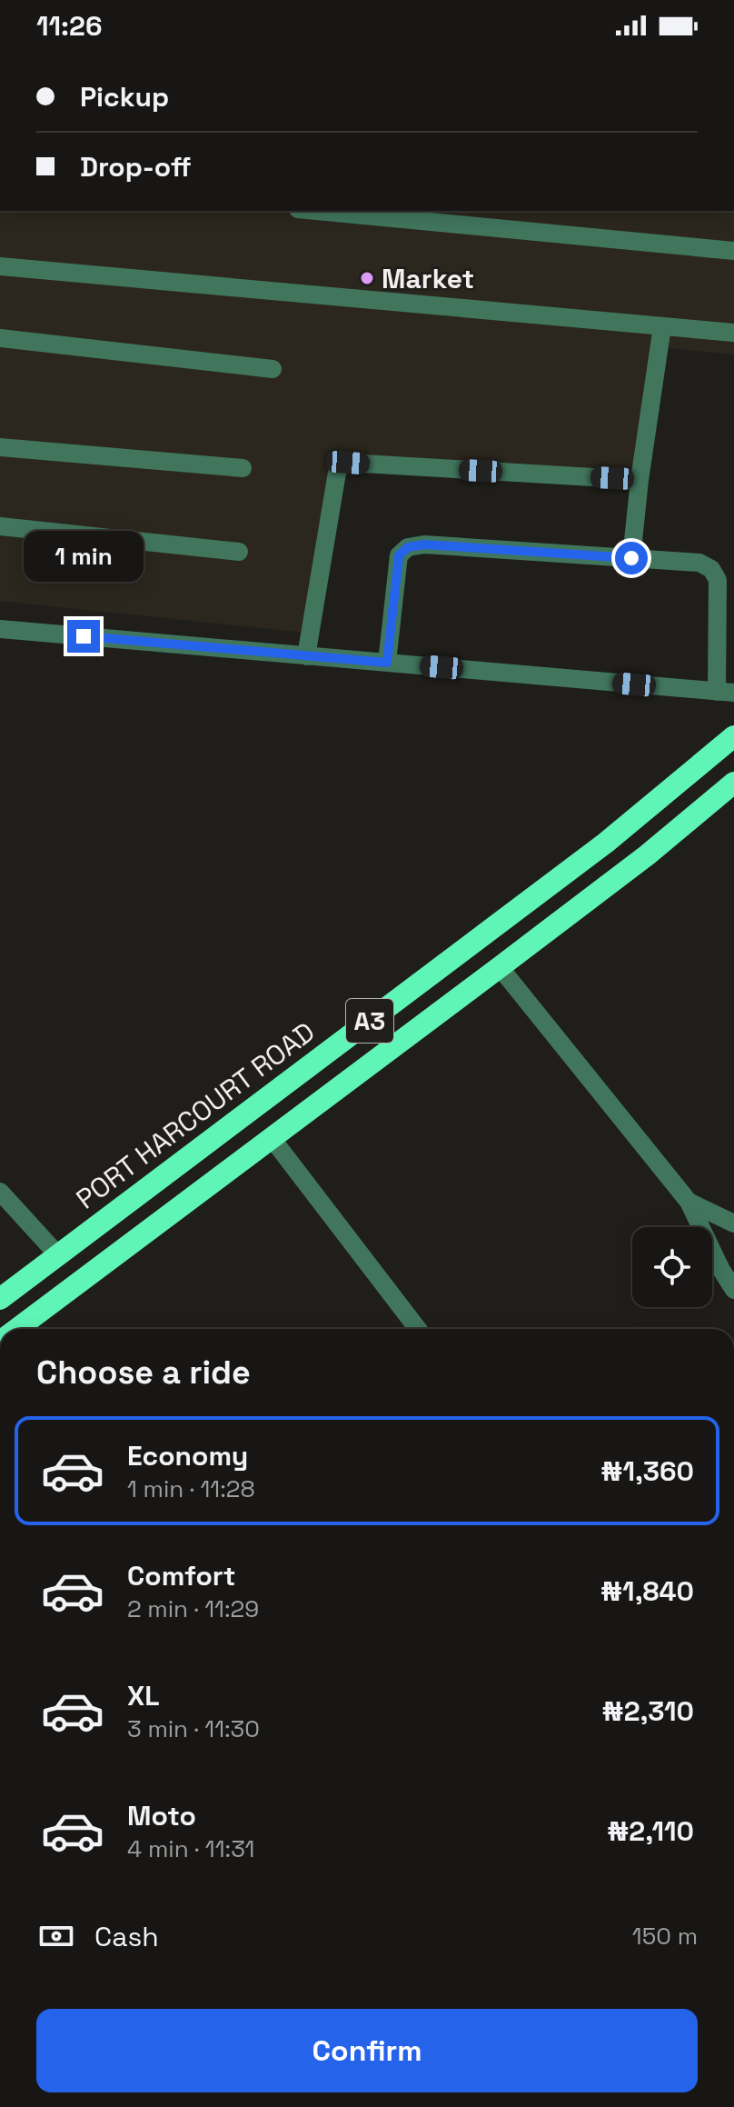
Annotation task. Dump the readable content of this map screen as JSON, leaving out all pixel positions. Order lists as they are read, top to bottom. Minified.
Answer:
{"streets":{"highway":["A3","PORT HARCOURT ROAD"]},"places":["Market"],"page":{"status":"11:26","banner":["Pickup","Drop-off"],"bubble":"1 min","heading":"Choose a ride","list":[{"name":"Economy","note":"1 min · 11:28","value":"₦1,360"},{"name":"Comfort","note":"2 min · 11:29","value":"₦1,840"},{"name":"XL","note":"3 min · 11:30","value":"₦2,310"},{"name":"Moto","note":"4 min · 11:31","value":"₦2,110"}],"pay":["Cash","150 m"],"buttons":"Confirm"}}
